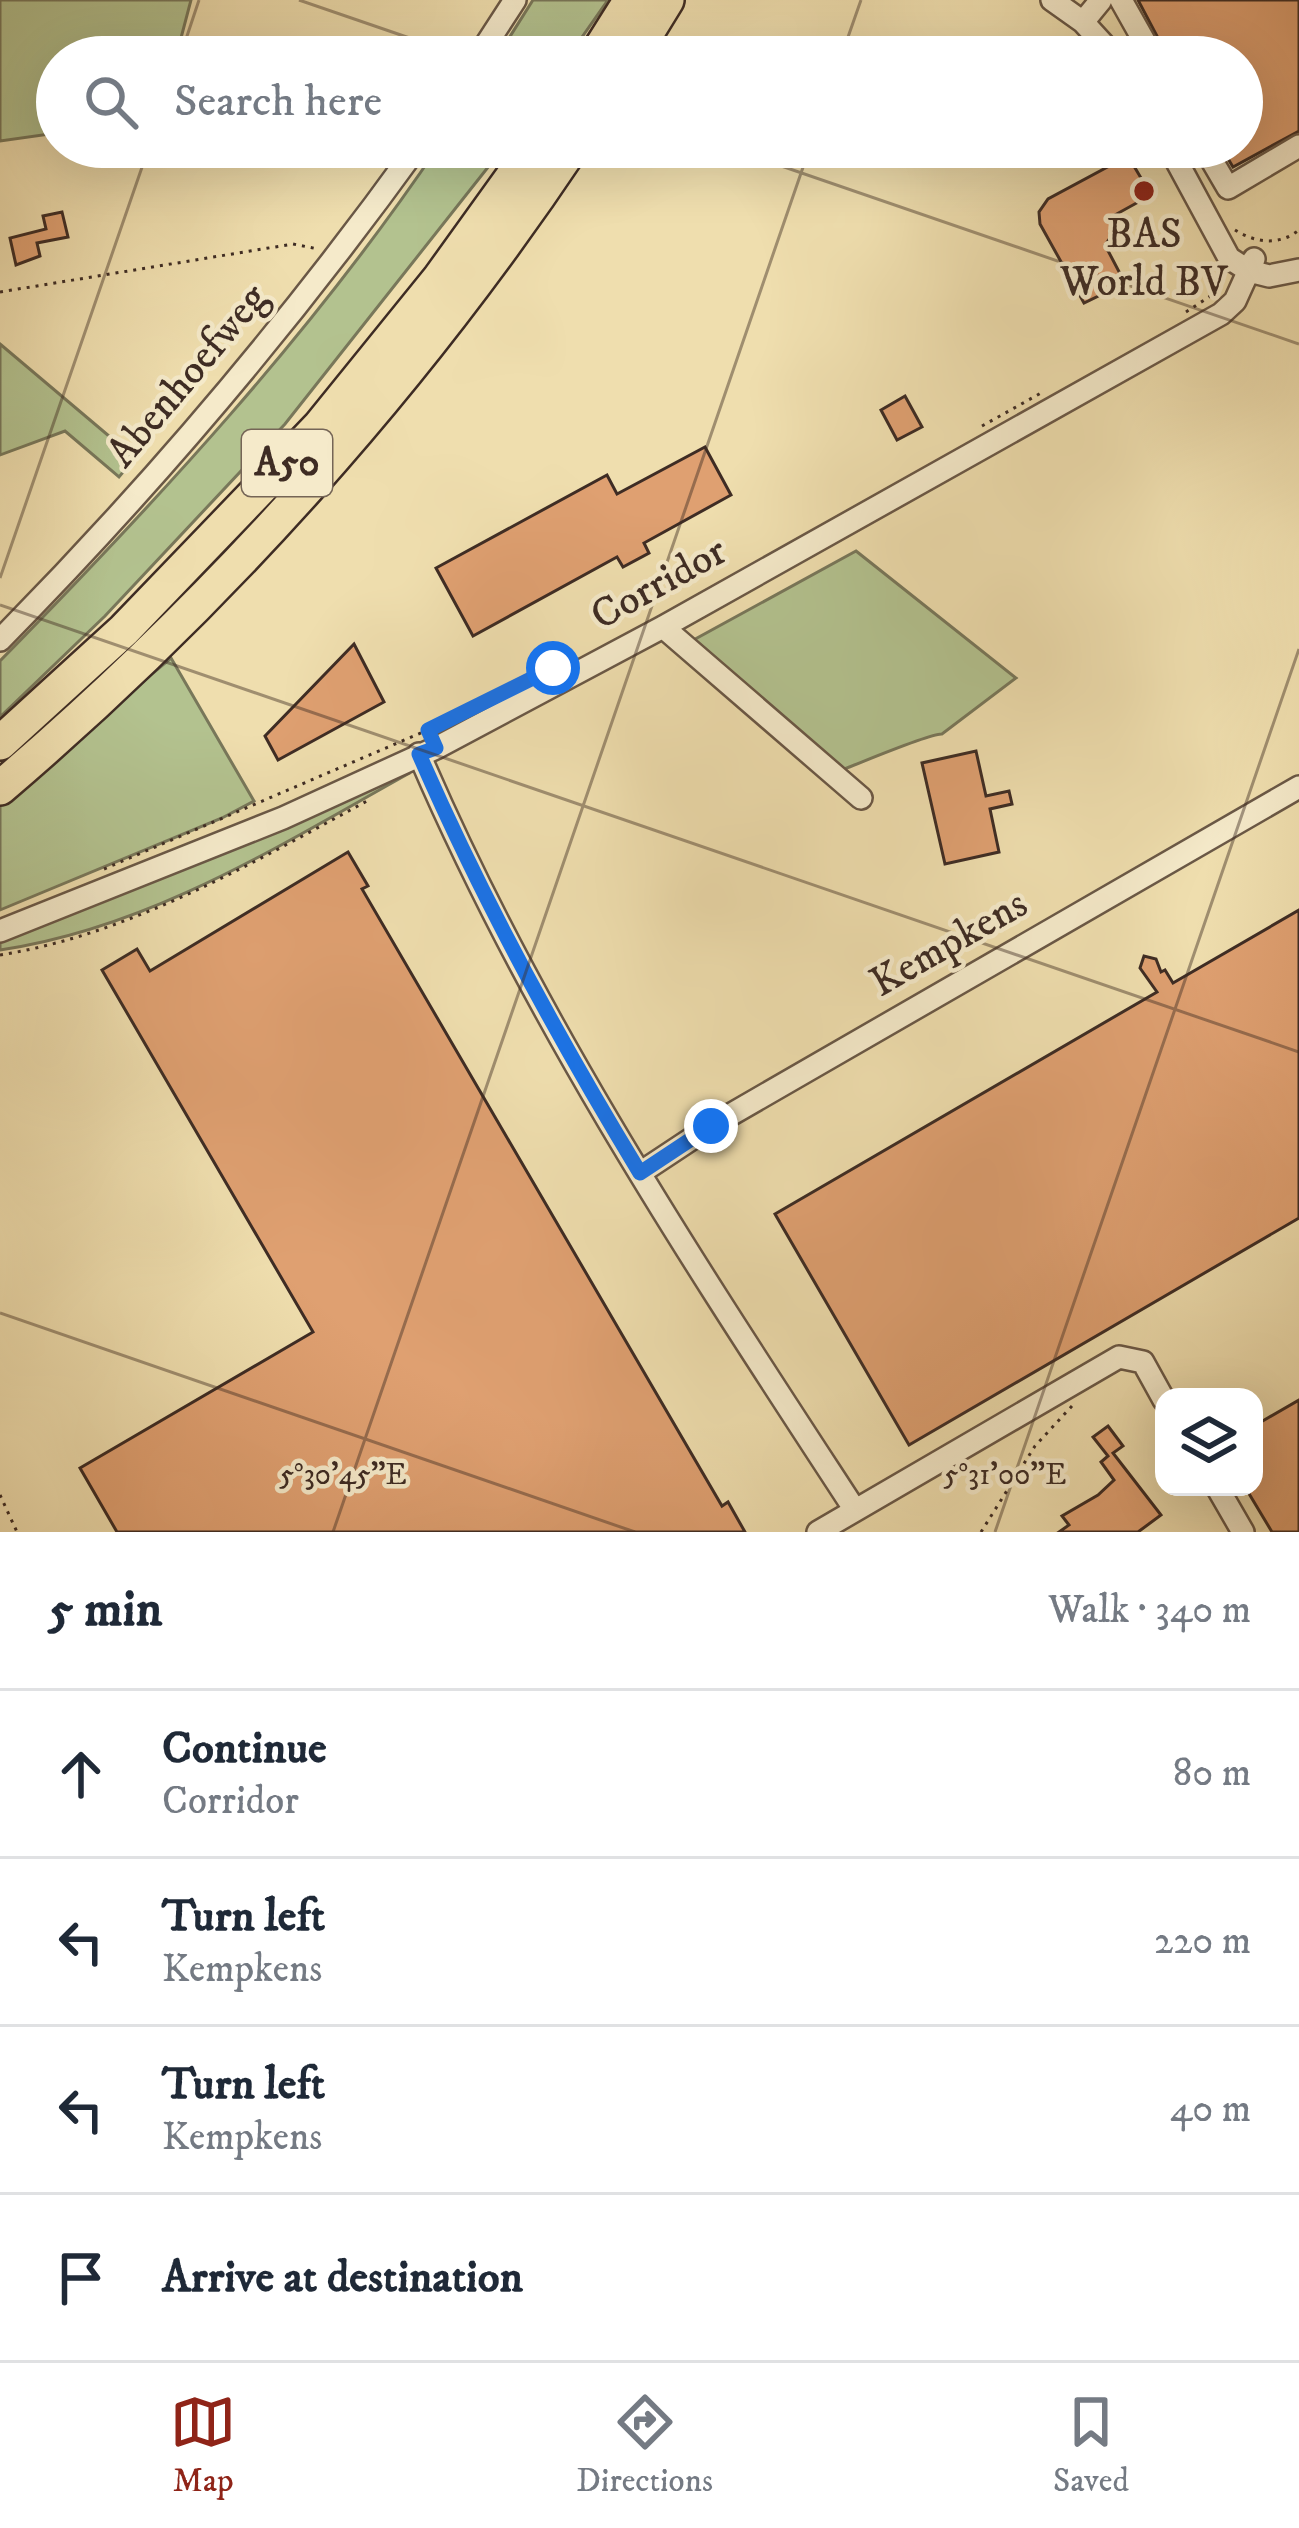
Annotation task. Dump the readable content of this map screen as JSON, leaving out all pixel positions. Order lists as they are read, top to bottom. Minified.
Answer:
{"streets":{"highway":["A50"],"street":["Abenhoefweg","Corridor","Kempkens"]},"places":["BAS World BV"],"page":{"search":"Search here","heading":["5 min","Walk · 340 m"],"list":[["Continue","Corridor","80 m"],["Turn left","Kempkens","220 m"],["Turn left","Kempkens","40 m"],"Arrive at destination"],"nav":["Map","Directions","Saved"]},"coordinates":["5°30'45\"E","5°31'00\"E"]}
